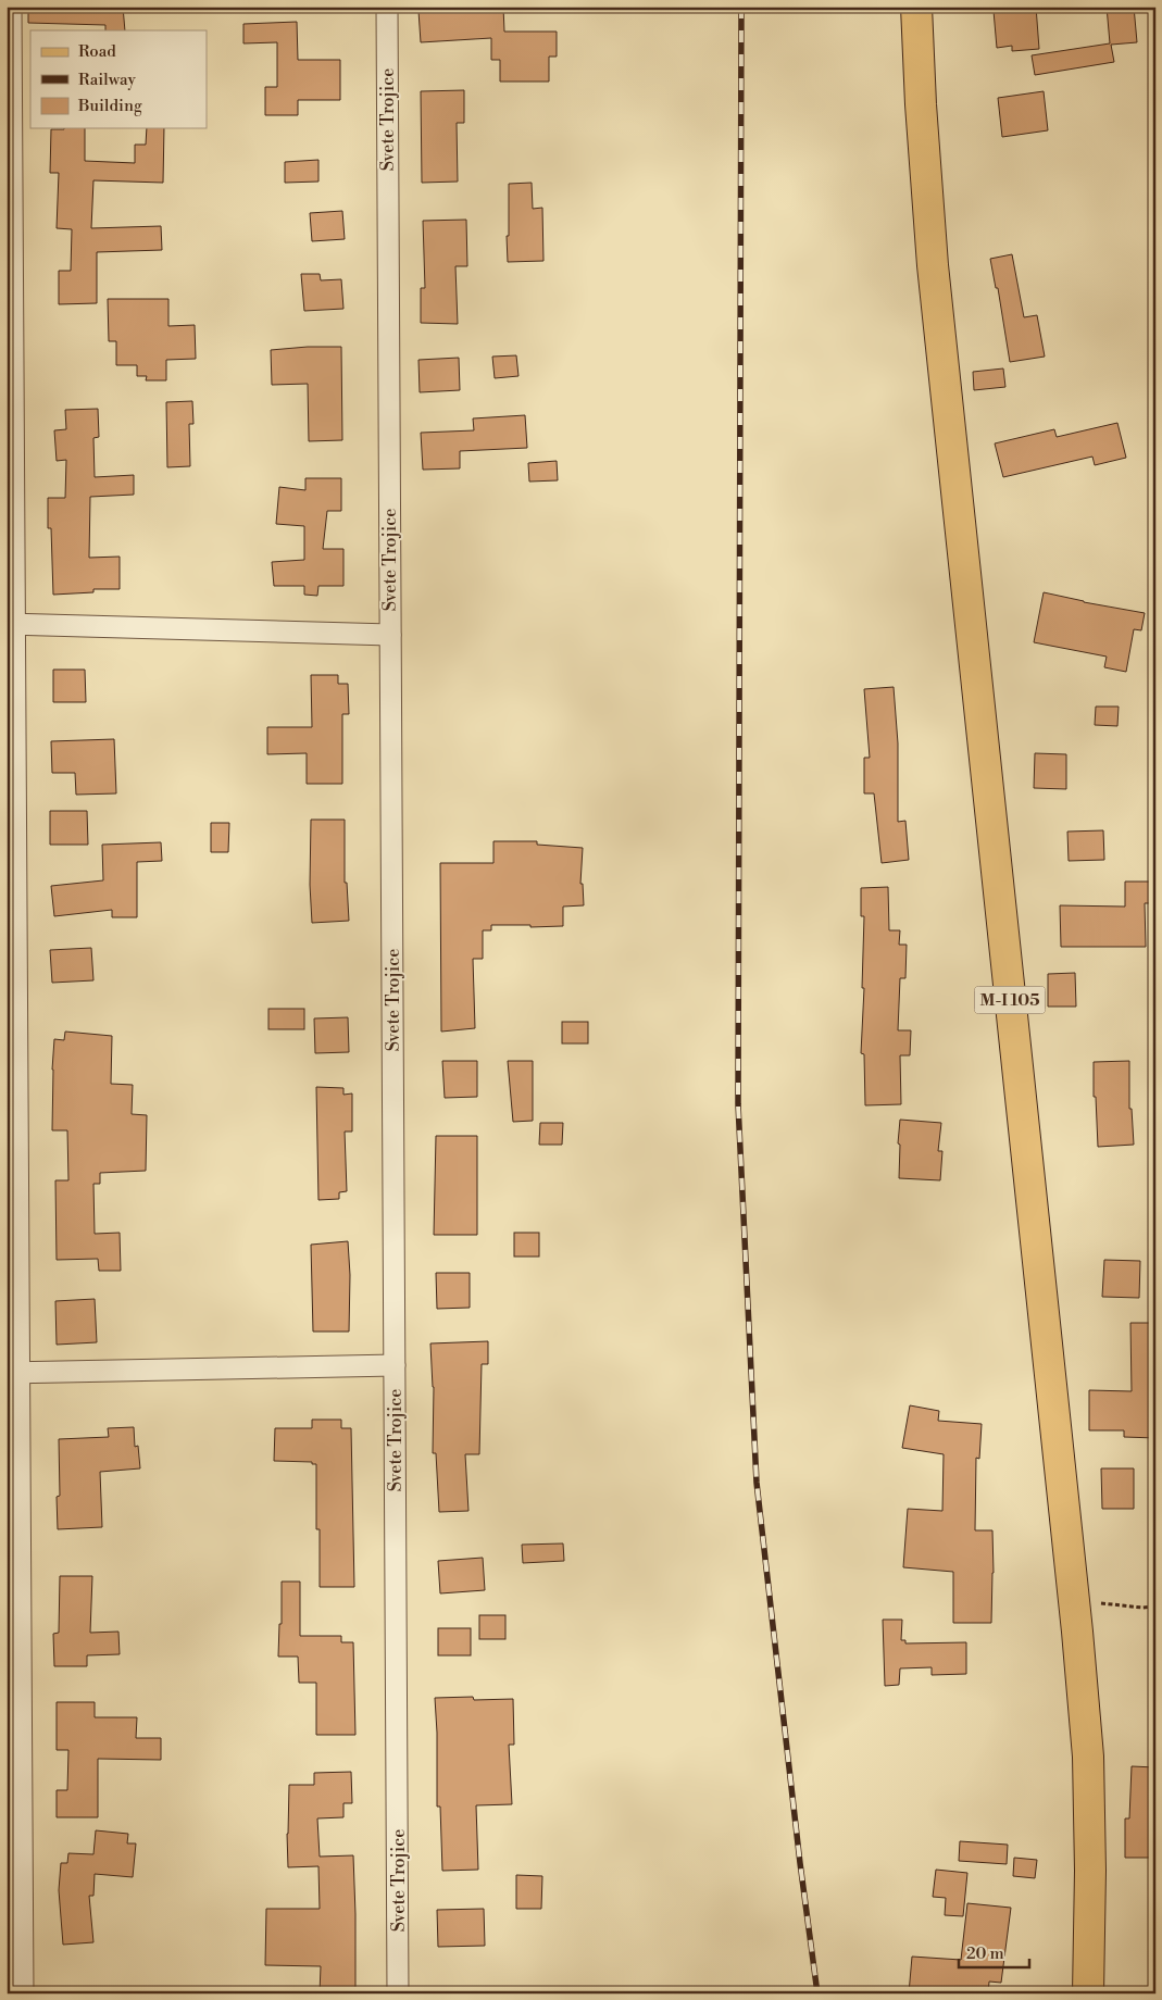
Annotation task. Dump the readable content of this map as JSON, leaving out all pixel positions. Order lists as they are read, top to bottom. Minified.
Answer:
{"streets":{"main road":["M-I 105"],"street":["Svete Trojice"]},"legend":["Road","Railway","Building"],"scale_bar":"20 m"}
